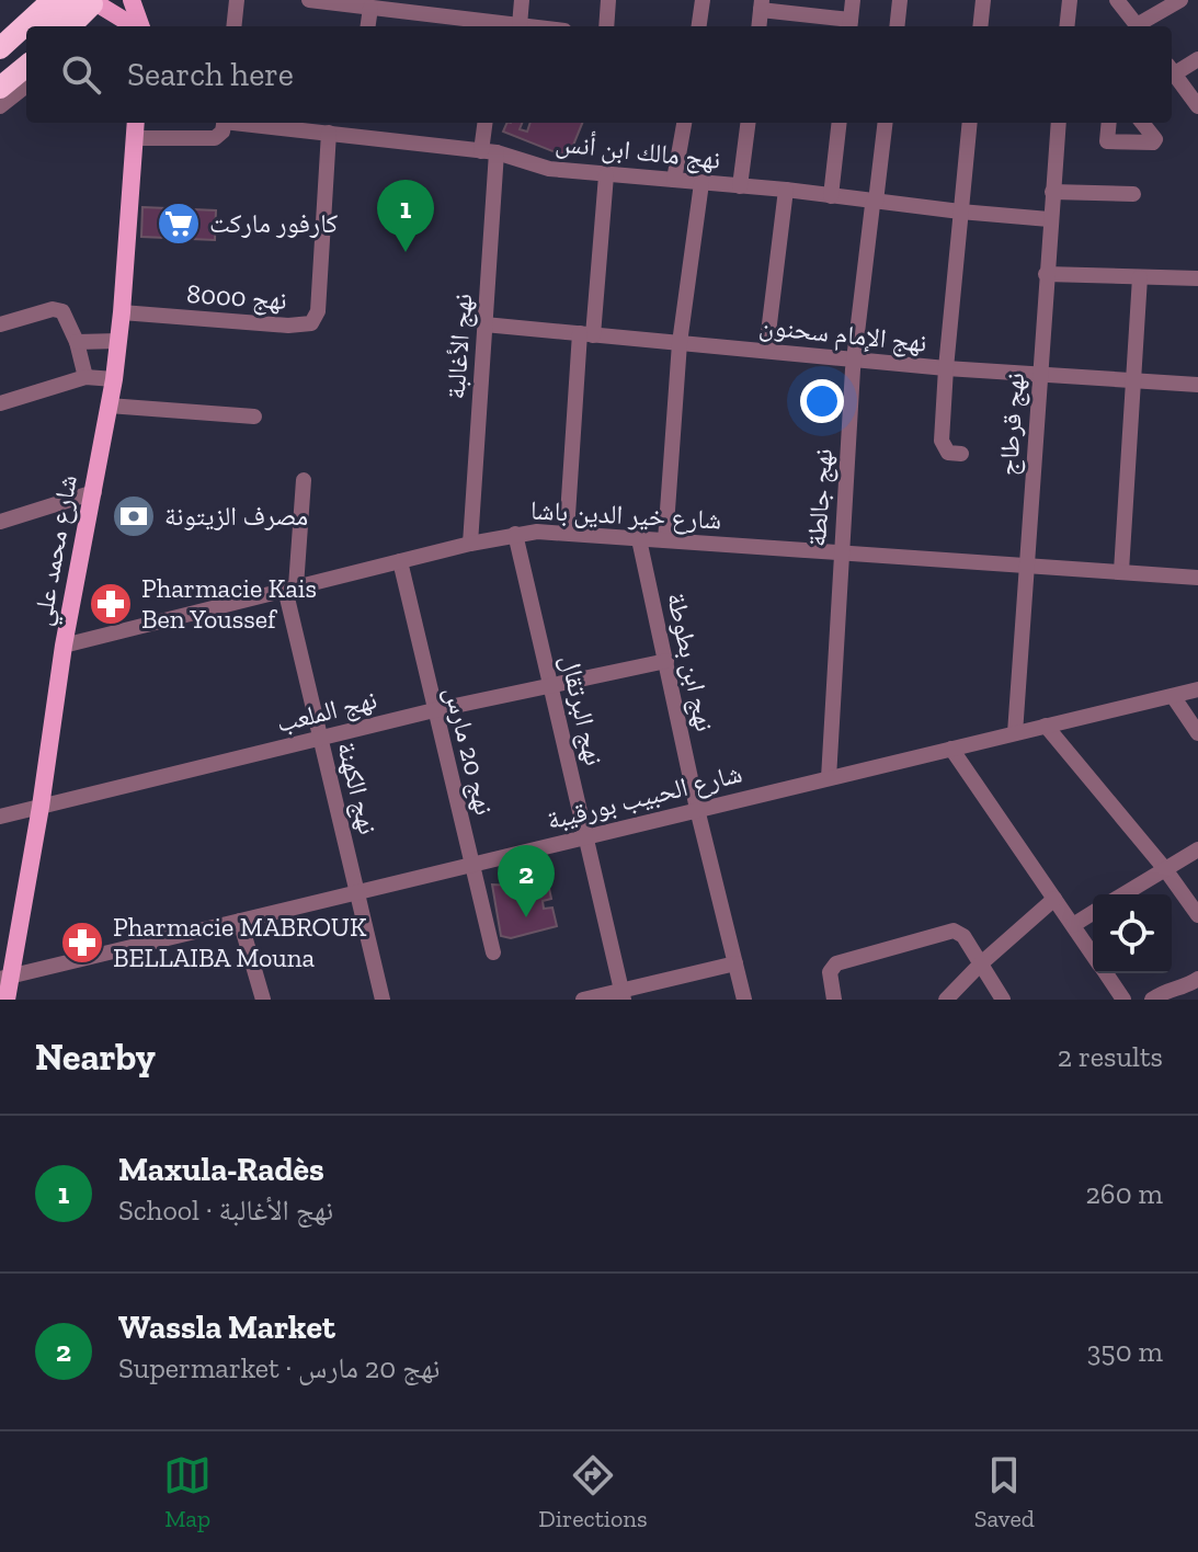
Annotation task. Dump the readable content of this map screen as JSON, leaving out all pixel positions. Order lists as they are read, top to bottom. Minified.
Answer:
{"streets":{"main road":["شارع محمد علي"],"street":["نهج مالك ابن أنس","نهج 8000","نهج الإمام سحنون","نهج الأغالبة","نهج قرطاج","نهج جالطة","شارع خير الدين باشا","نهج ابن بطوطة","نهج البرتقال","نهج الملعب","نهج 20 مارس","نهج الكهنة","شارع الحبيب بورقيبة"]},"crossings":[["نهج مالك ابن أنس","نهج 8000"],["نهج مالك ابن أنس","نهج الأغالبة"],["نهج مالك ابن أنس","نهج قرطاج"],["نهج مالك ابن أنس","نهج جالطة"],["نهج 8000","شارع محمد علي"],["نهج الإمام سحنون","نهج الأغالبة"],["نهج الإمام سحنون","نهج قرطاج"],["نهج الإمام سحنون","نهج جالطة"],["نهج الأغالبة","شارع خير الدين باشا"],["نهج قرطاج","شارع خير الدين باشا"],["نهج قرطاج","شارع الحبيب بورقيبة"],["نهج جالطة","شارع خير الدين باشا"],["نهج جالطة","شارع الحبيب بورقيبة"],["شارع خير الدين باشا","شارع محمد علي"],["شارع خير الدين باشا","نهج ابن بطوطة"],["شارع خير الدين باشا","نهج البرتقال"],["شارع خير الدين باشا","نهج 20 مارس"],["شارع خير الدين باشا","نهج الكهنة"],["شارع محمد علي","نهج الملعب"],["شارع محمد علي","شارع الحبيب بورقيبة"],["نهج ابن بطوطة","نهج الملعب"],["نهج ابن بطوطة","شارع الحبيب بورقيبة"],["نهج البرتقال","نهج الملعب"],["نهج البرتقال","شارع الحبيب بورقيبة"],["نهج الملعب","نهج 20 مارس"],["نهج الملعب","نهج الكهنة"],["نهج 20 مارس","شارع الحبيب بورقيبة"],["نهج الكهنة","شارع الحبيب بورقيبة"]],"places":{"supermarket":["كارفور ماركت"],"bank":["مصرف الزيتونة"],"pharmacy":["Pharmacie Kais Ben Youssef","Pharmacie MABROUK BELLAIBA Mouna"]},"page":{"search":"Search here","pins":["1","2"],"heading":["Nearby","2 results"],"list":[{"mark":"1","name":"Maxula-Radès","note":"School · نهج الأغالبة","value":"260 m"},{"mark":"2","name":"Wassla Market","note":"Supermarket · نهج 20 مارس","value":"350 m"}],"nav":["Map","Directions","Saved"]}}
